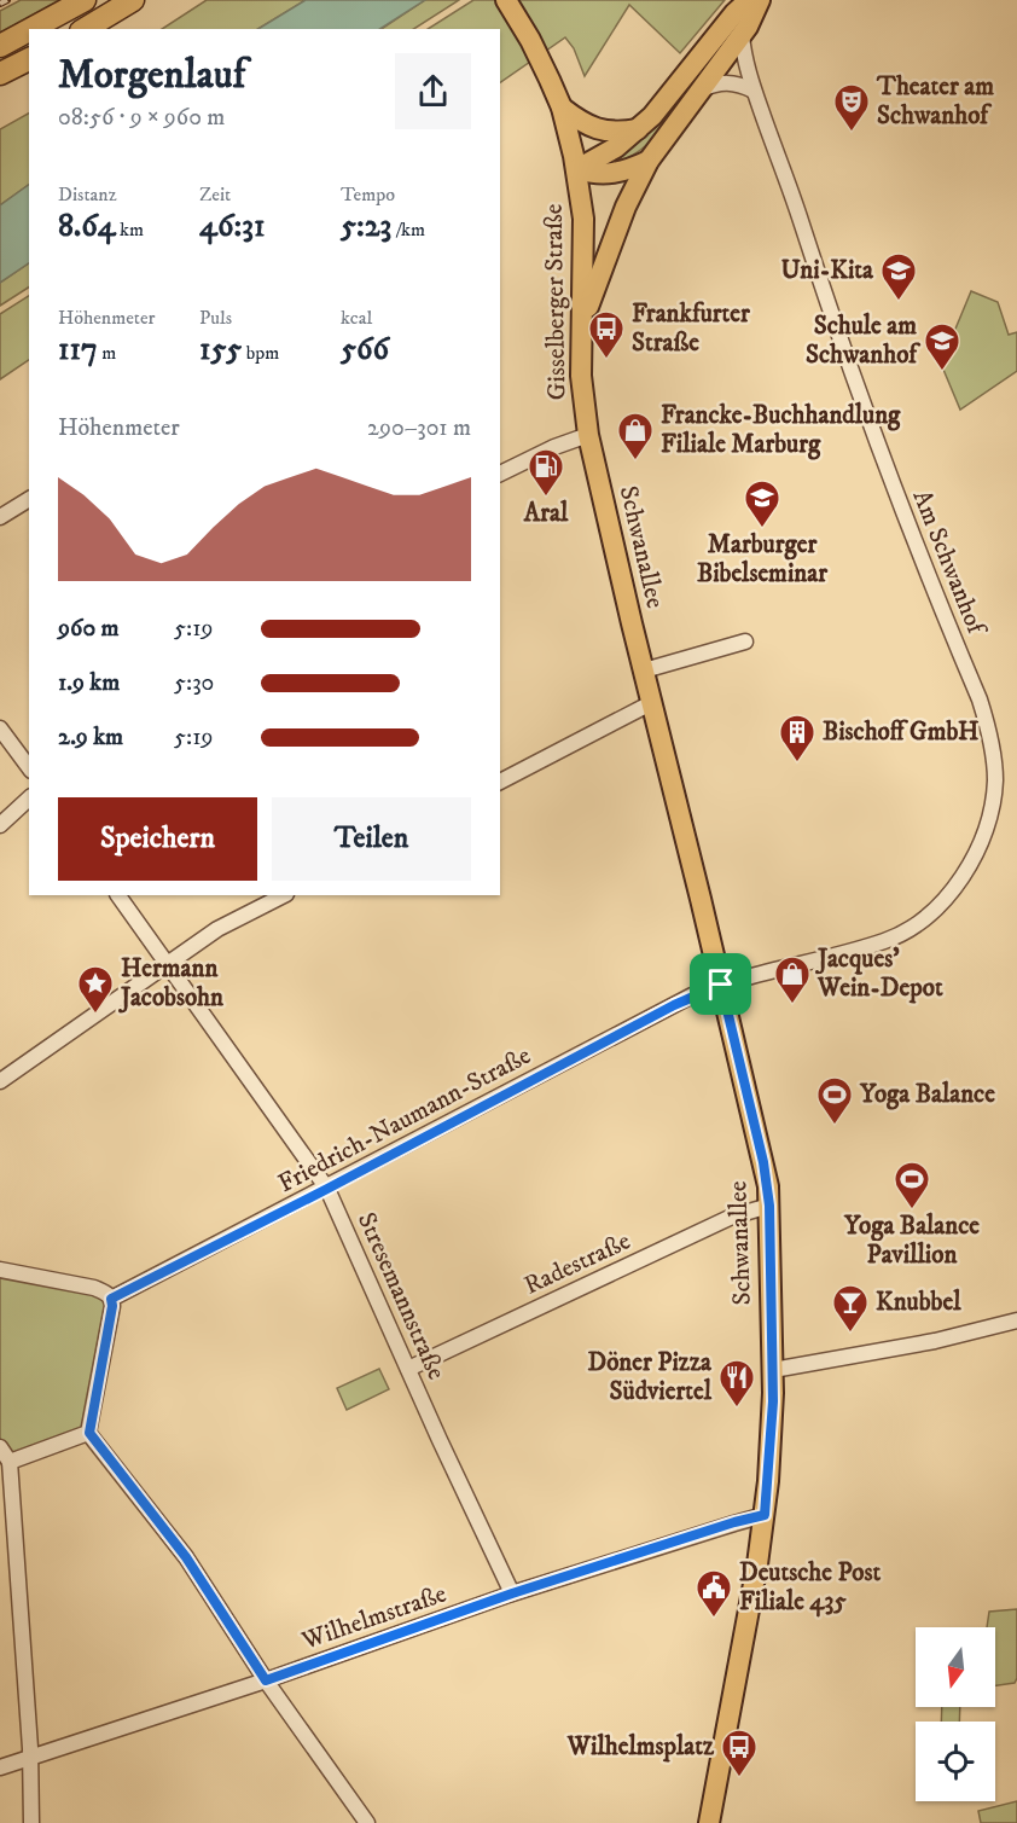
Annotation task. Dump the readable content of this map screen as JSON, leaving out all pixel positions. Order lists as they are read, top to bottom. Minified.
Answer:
{"streets":{"main road":["Gisselberger Straße","Schwanallee"],"street":["Am Schwanhof","Friedrich-Naumann-Straße","Radestraße","Stresemannstraße","Wilhelmstraße"]},"crossings":[["Gisselberger Straße","Schwanallee"],["Schwanallee","Am Schwanhof"],["Schwanallee","Friedrich-Naumann-Straße"],["Schwanallee","Radestraße"],["Schwanallee","Wilhelmstraße"],["Am Schwanhof","Friedrich-Naumann-Straße"],["Friedrich-Naumann-Straße","Stresemannstraße"],["Radestraße","Stresemannstraße"],["Stresemannstraße","Wilhelmstraße"]],"places":{"theatre":["Theater am Schwanhof"],"school or university":["Uni-Kita","Schule am Schwanhof","Marburger Bibelseminar"],"bus stop":["Frankfurter Straße","Wilhelmsplatz"],"shop":["Francke-Buchhandlung Filiale Marburg","Jacques' Wein-Depot"],"fuel station":["Aral"],"building":["Bischoff GmbH"],"place":["Hermann Jacobsohn"],"sports":["Yoga Balance","Yoga Balance Pavillion"],"bar":["Knubbel"],"restaurant":["Döner Pizza Südviertel"],"public building":["Deutsche Post Filiale 435"]},"north":"bottom","page":{"heading":["Morgenlauf","08:56 · 9 × 960 m"],"stats":[["Distanz","8.64 km"],["Zeit","46:31"],["Tempo","5:23 /km"],["Höhenmeter","117 m"],["Puls","155 bpm"],["kcal","566"]],"chart":["Höhenmeter","290–301 m"],"list":[{"name":"960 m","note":"5:19"},{"name":"1.9 km","note":"5:30"},{"name":"2.9 km","note":"5:19"}],"buttons":["Speichern","Teilen"]}}
